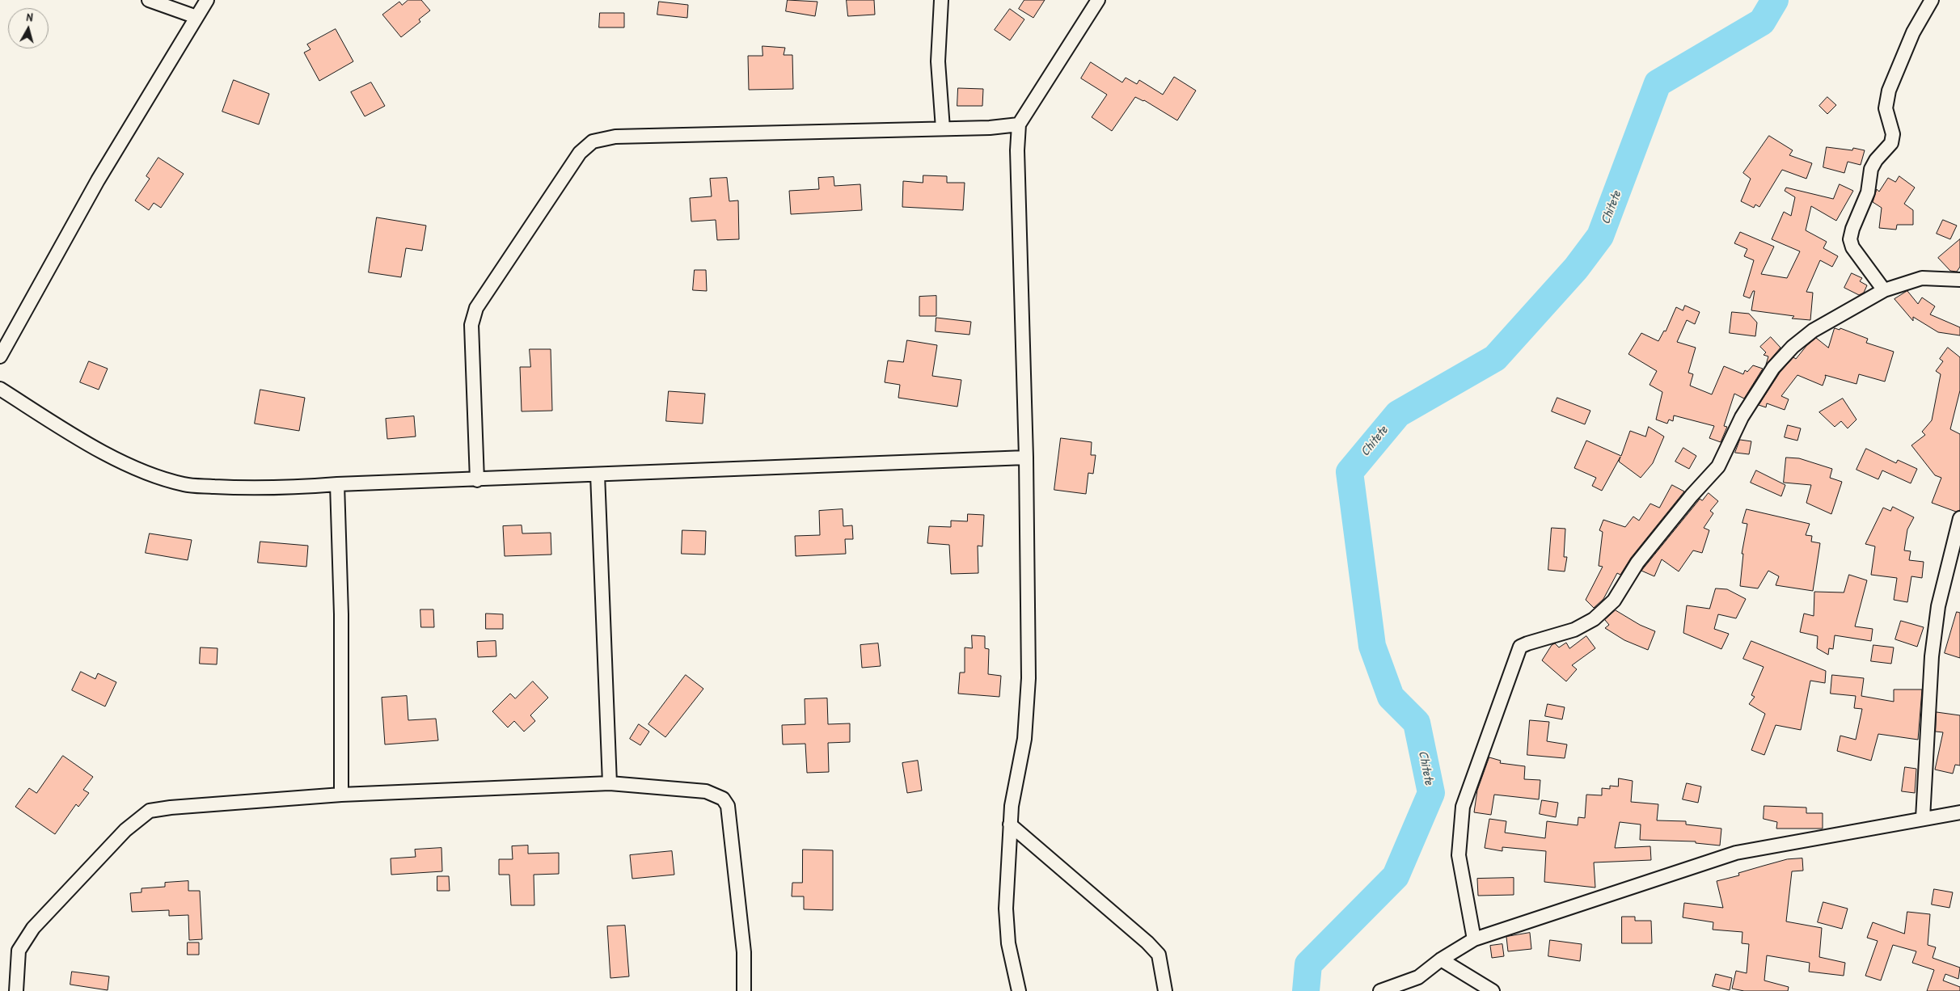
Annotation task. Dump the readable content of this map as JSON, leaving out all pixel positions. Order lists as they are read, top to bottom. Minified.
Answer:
{"water":["Chitete"],"north":"top"}
